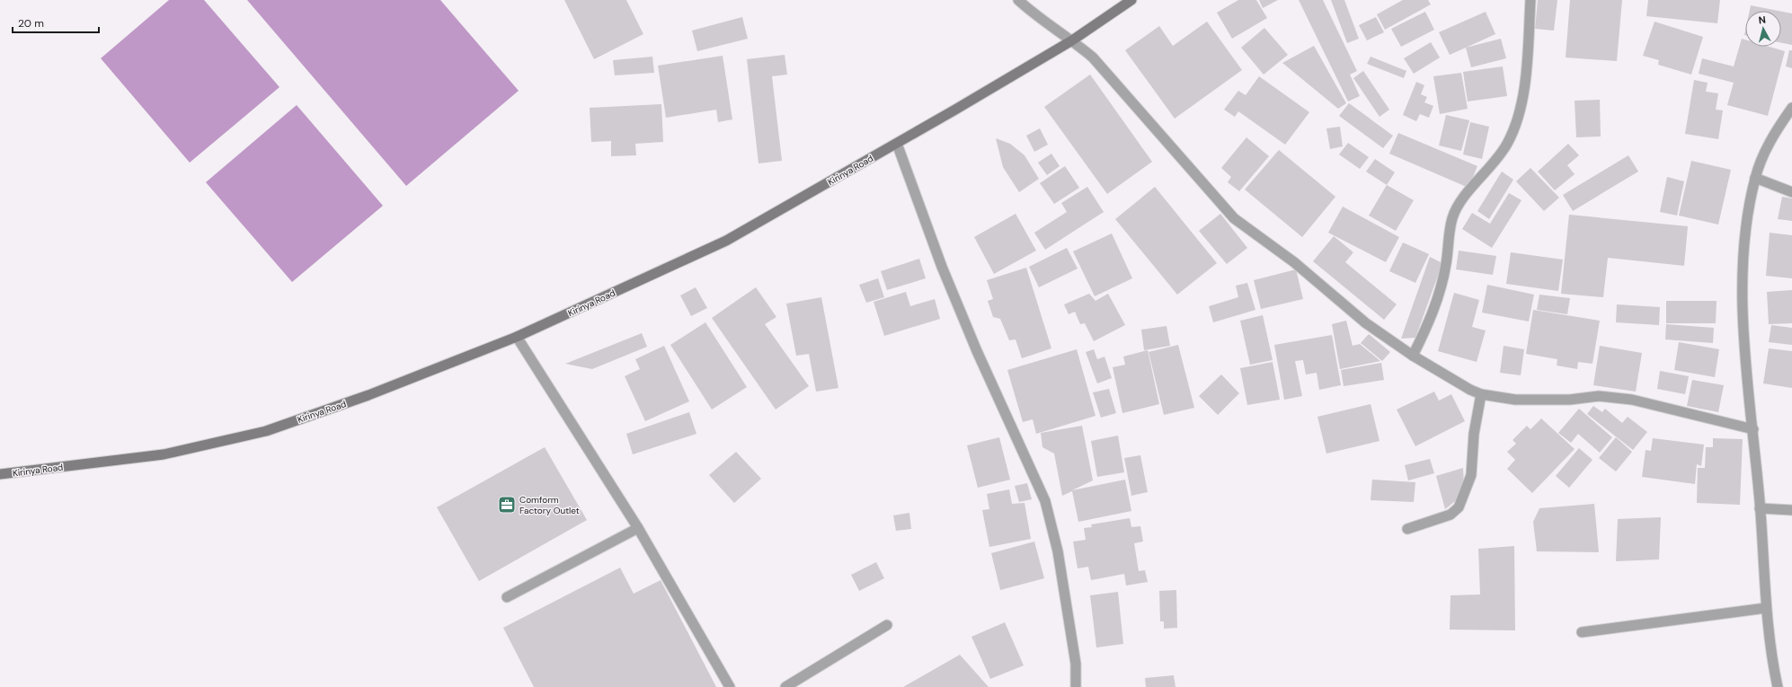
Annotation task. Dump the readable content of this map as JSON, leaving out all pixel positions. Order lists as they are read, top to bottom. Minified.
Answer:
{"streets":{"main road":["Kirinya Road"]},"places":{"office":["Comform Factory Outlet"]},"scale_bar":"20 m","north":"top"}
